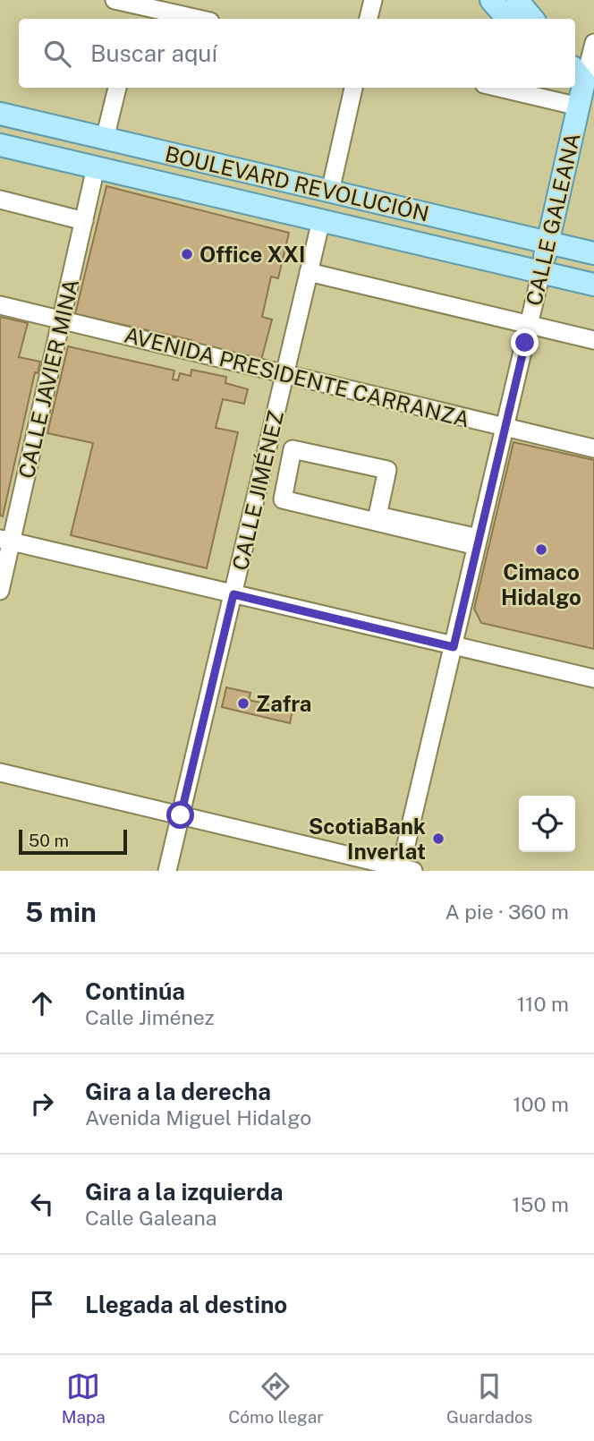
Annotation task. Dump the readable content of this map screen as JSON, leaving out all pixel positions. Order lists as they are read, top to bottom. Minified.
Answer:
{"streets":{"main road":["BOULEVARD REVOLUCIÓN","CALLE GALEANA"],"street":["AVENIDA PRESIDENTE CARRANZA","CALLE JAVIER MINA","CALLE JIMÉNEZ"]},"crossings":[["BOULEVARD REVOLUCIÓN","CALLE GALEANA"],["CALLE GALEANA","AVENIDA PRESIDENTE CARRANZA"],["AVENIDA PRESIDENTE CARRANZA","CALLE JAVIER MINA"],["AVENIDA PRESIDENTE CARRANZA","CALLE JIMÉNEZ"]],"places":["Office XXI","Cimaco Hidalgo","Zafra","ScotiaBank Inverlat"],"scale_bar":"50 m","page":{"search":"Buscar aquí","scale":"50 m","heading":["5 min","A pie · 360 m"],"list":[["Continúa","Calle Jiménez","110 m"],["Gira a la derecha","Avenida Miguel Hidalgo","100 m"],["Gira a la izquierda","Calle Galeana","150 m"],"Llegada al destino"],"nav":["Mapa","Cómo llegar","Guardados"]}}
